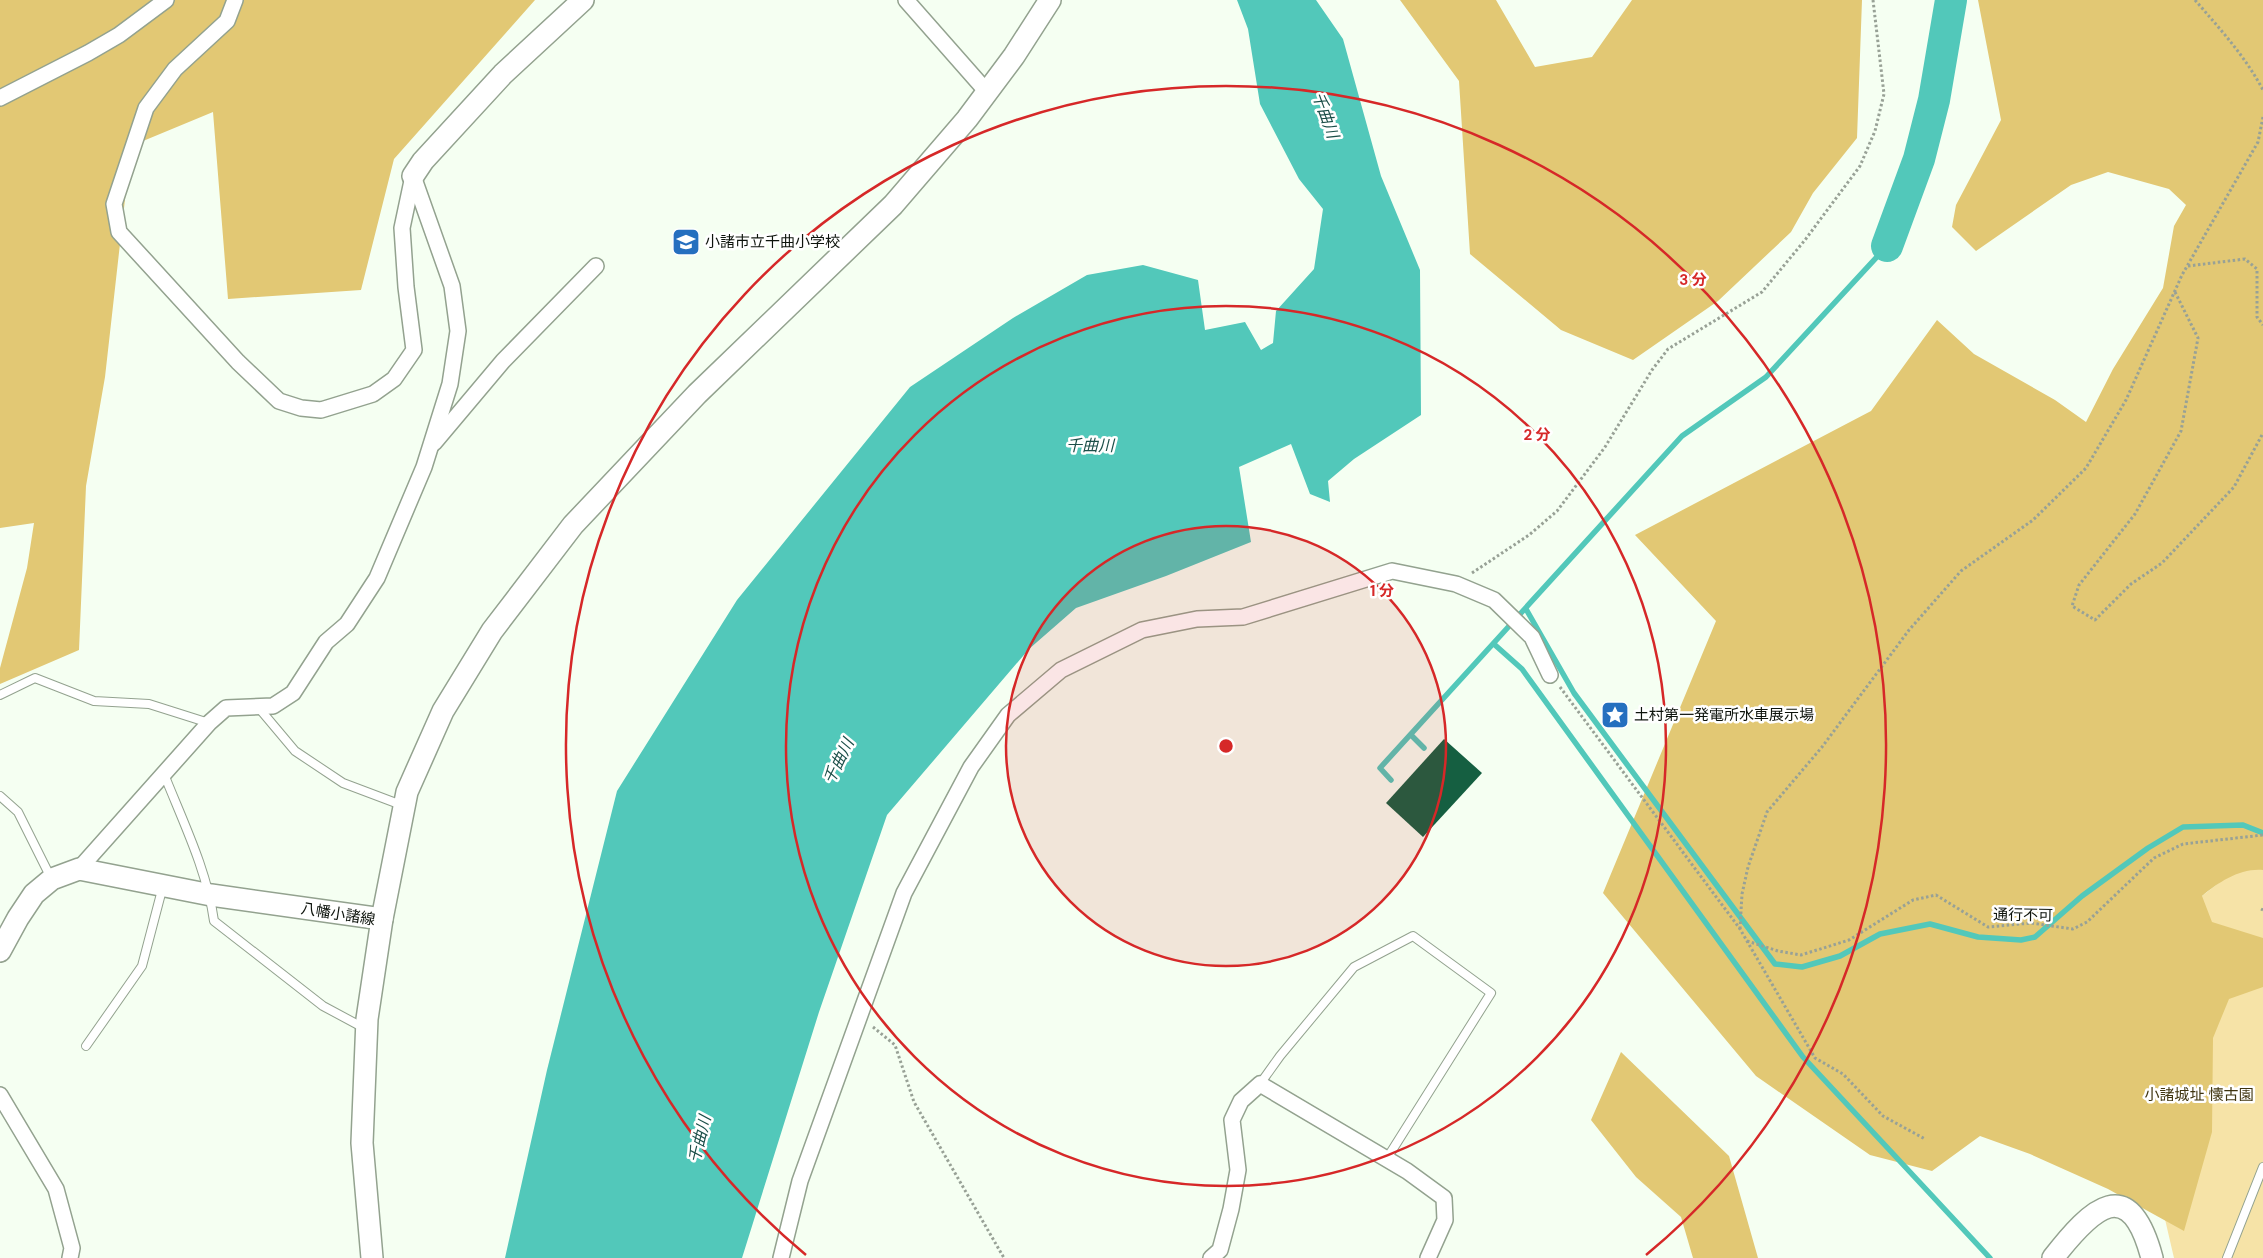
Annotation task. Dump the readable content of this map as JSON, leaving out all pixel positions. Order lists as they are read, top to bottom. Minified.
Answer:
{"streets":{"street":["八幡小諸線"],"path":["通行不可"]},"water":["千曲川"],"parks":["小諸城址 懐古園"],"places":{"school or university":["小諸市立千曲小学校"],"place":["土村第一発電所水車展示場"]},"rings":["3 分","2 分","1 分"]}
